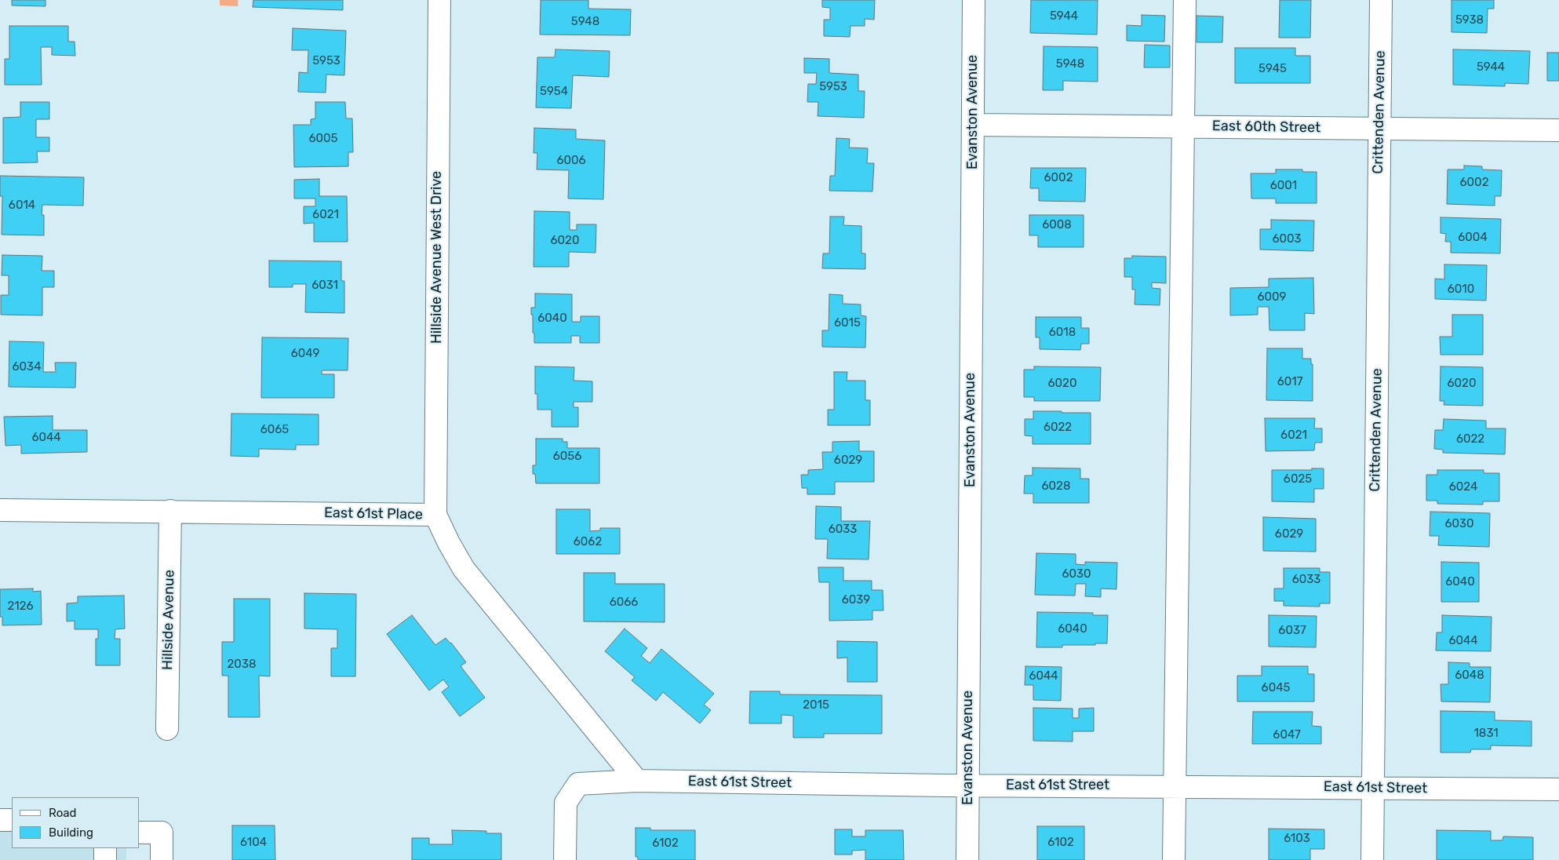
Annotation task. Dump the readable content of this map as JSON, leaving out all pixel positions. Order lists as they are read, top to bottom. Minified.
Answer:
{"streets":{"street":["Evanston Avenue","Crittenden Avenue","East 60th Street","Hillside Avenue West Drive","East 61st Place","Hillside Avenue","East 61st Street"]},"crossings":[["Evanston Avenue","East 60th Street"],["Evanston Avenue","East 61st Street"],["Crittenden Avenue","East 60th Street"],["Crittenden Avenue","East 61st Street"],["Hillside Avenue West Drive","East 61st Place"],["East 61st Place","Hillside Avenue"],["East 61st Place","East 61st Street"]],"house_numbers":["5944","5938","5948","5953","5948","5944","5945","5953","5954","6005","6006","6002","6002","6001","6014","6021","6008","6004","6003","6020","6031","6010","6009","6040","6015","6018","6049","6034","6017","6020","6020","6022","6065","6021","6044","6022","6056","6029","6025","6028","6024","6030","6033","6029","6062","6030","6033","6040","6039","6066","2126","6040","6037","6044","2038","6048","6044","6045","2015","1831","6047","6103","6104","6102","6102"],"legend":["Road","Building"]}
